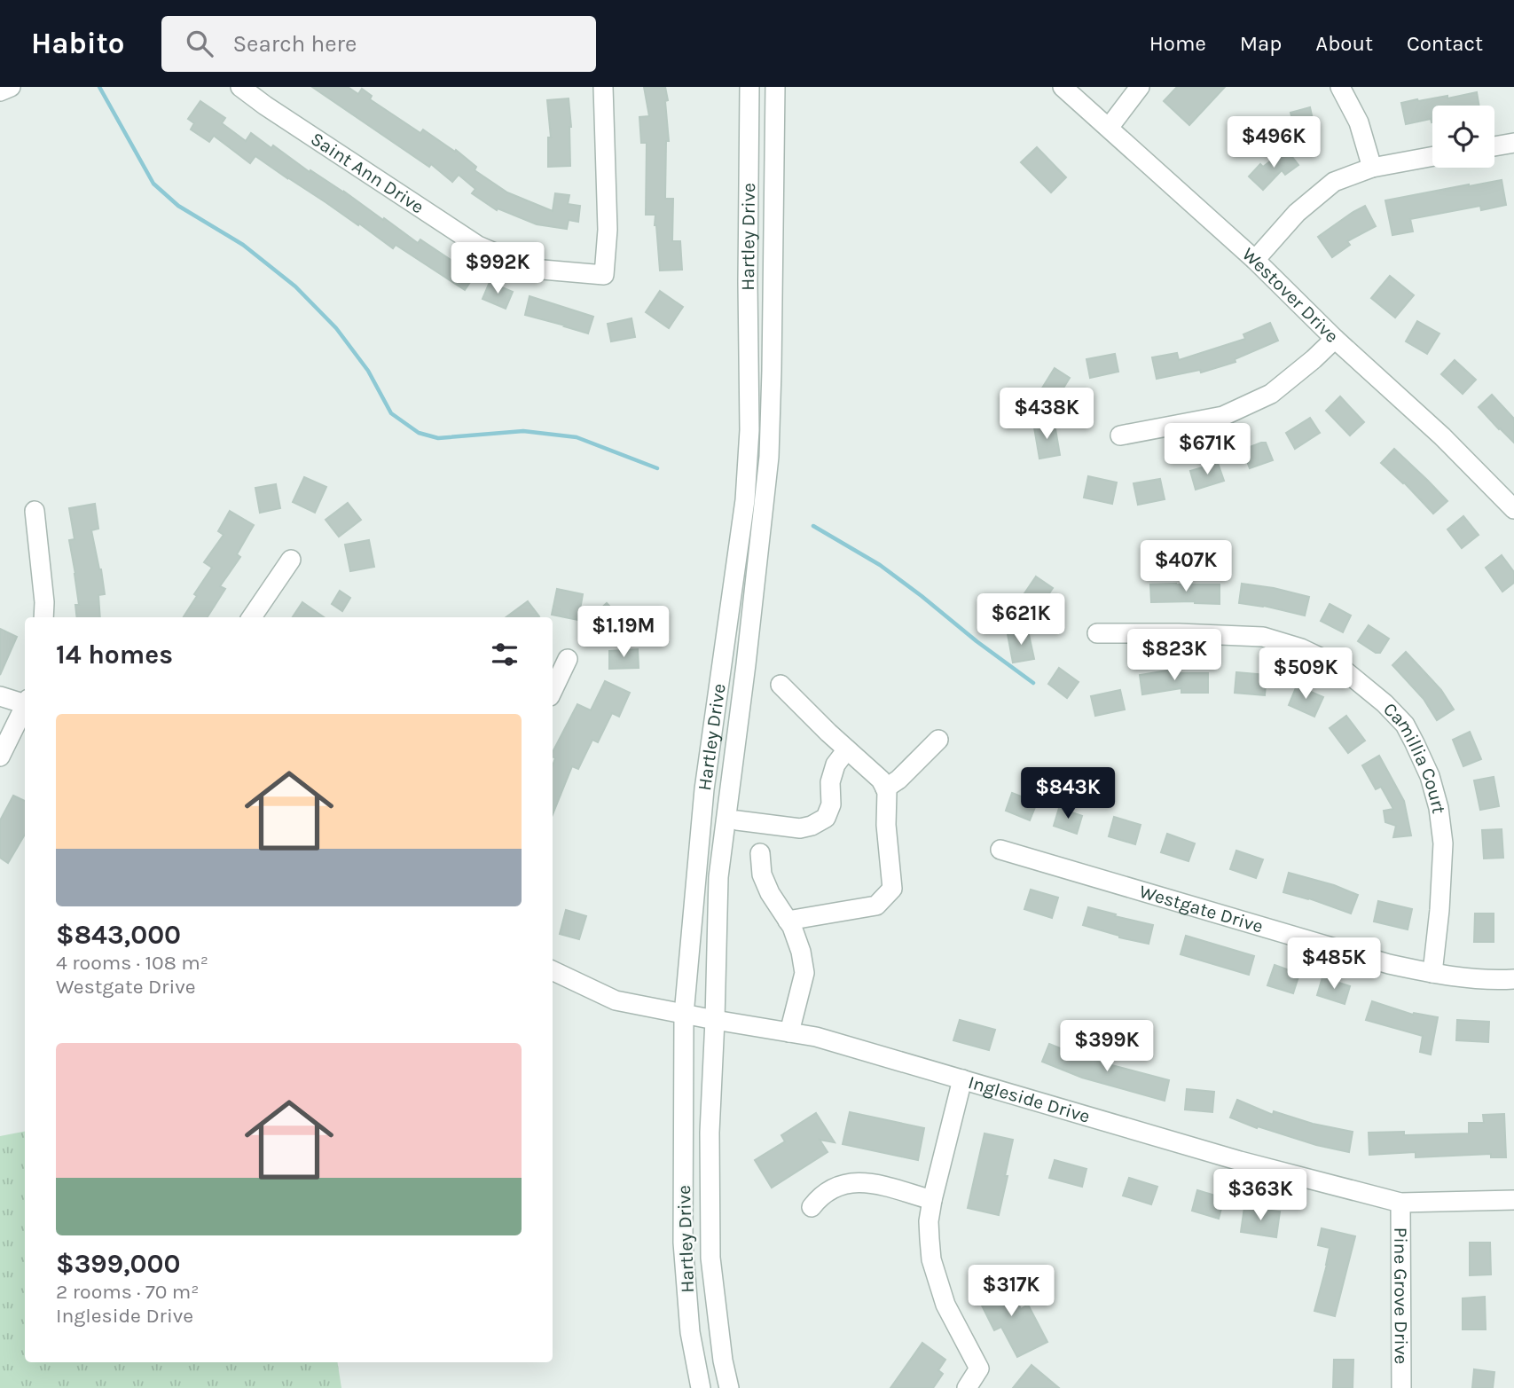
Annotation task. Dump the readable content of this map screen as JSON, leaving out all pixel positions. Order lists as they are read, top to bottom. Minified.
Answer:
{"streets":{"street":["Saint Ann Drive","Hartley Drive","Westover Drive","Camillia Court","Westgate Drive","Ingleside Drive","Pine Grove Drive"]},"crossings":[["Hartley Drive","Ingleside Drive"],["Camillia Court","Westgate Drive"],["Ingleside Drive","Pine Grove Drive"]],"page":{"header":"Habito","search":"Search here","nav":["Home","Map","About","Contact"],"price":["$496K","$992K","$438K","$671K","$407K","$621K","$1.19M","$823K","$509K","$843K","$485K","$399K","$363K","$317K"],"heading":"14 homes","list":[{"name":"$843,000","note":"4 rooms · 108 m² · Westgate Drive"},{"name":"$399,000","note":"2 rooms · 70 m² · Ingleside Drive"}]}}
